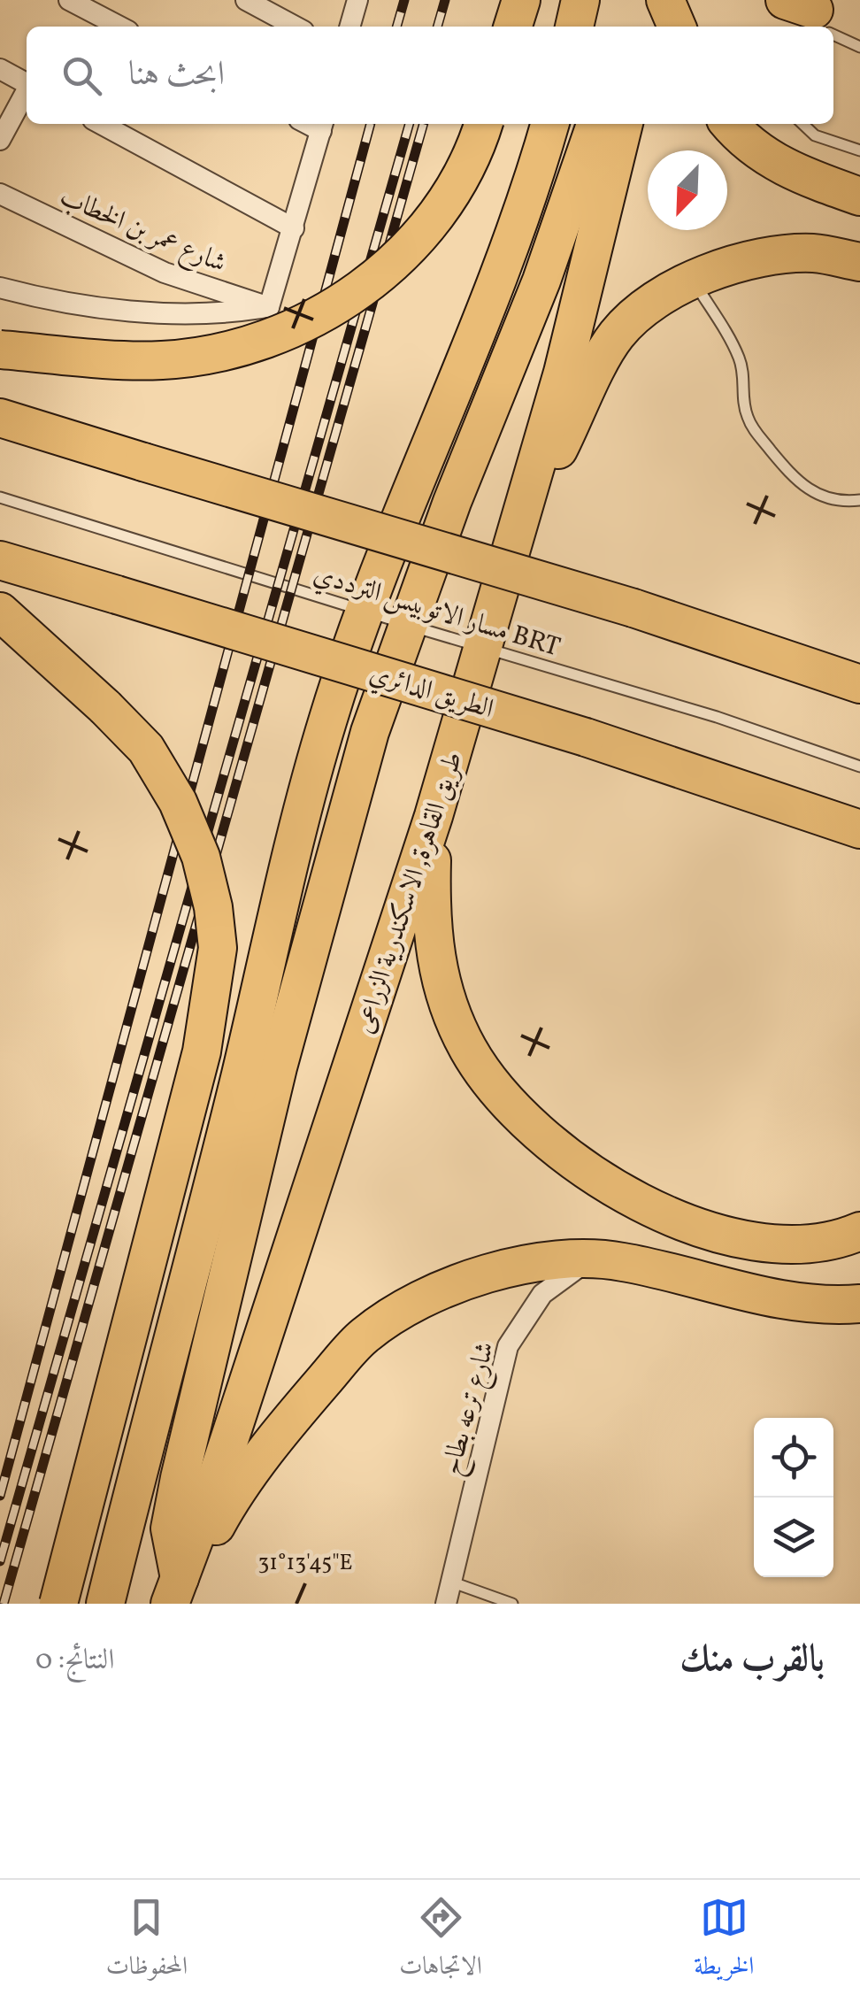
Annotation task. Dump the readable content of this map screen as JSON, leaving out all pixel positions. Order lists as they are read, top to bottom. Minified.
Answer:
{"streets":{"highway":["الطريق الدائري","طريق القاهرة, الاسكندرية الزراعى"],"street":["شارع عمر بن الخطاب","شارع ترعه بطاح"],"lane":["مسار الاتوبيس الترددي BRT"]},"north":"bottom left","page":{"search":"ابحث هنا","heading":["بالقرب منك","النتائج: 0"],"nav":["الخريطة","الاتجاهات","المحفوظات"]},"coordinates":["31°13'45\"E"]}
